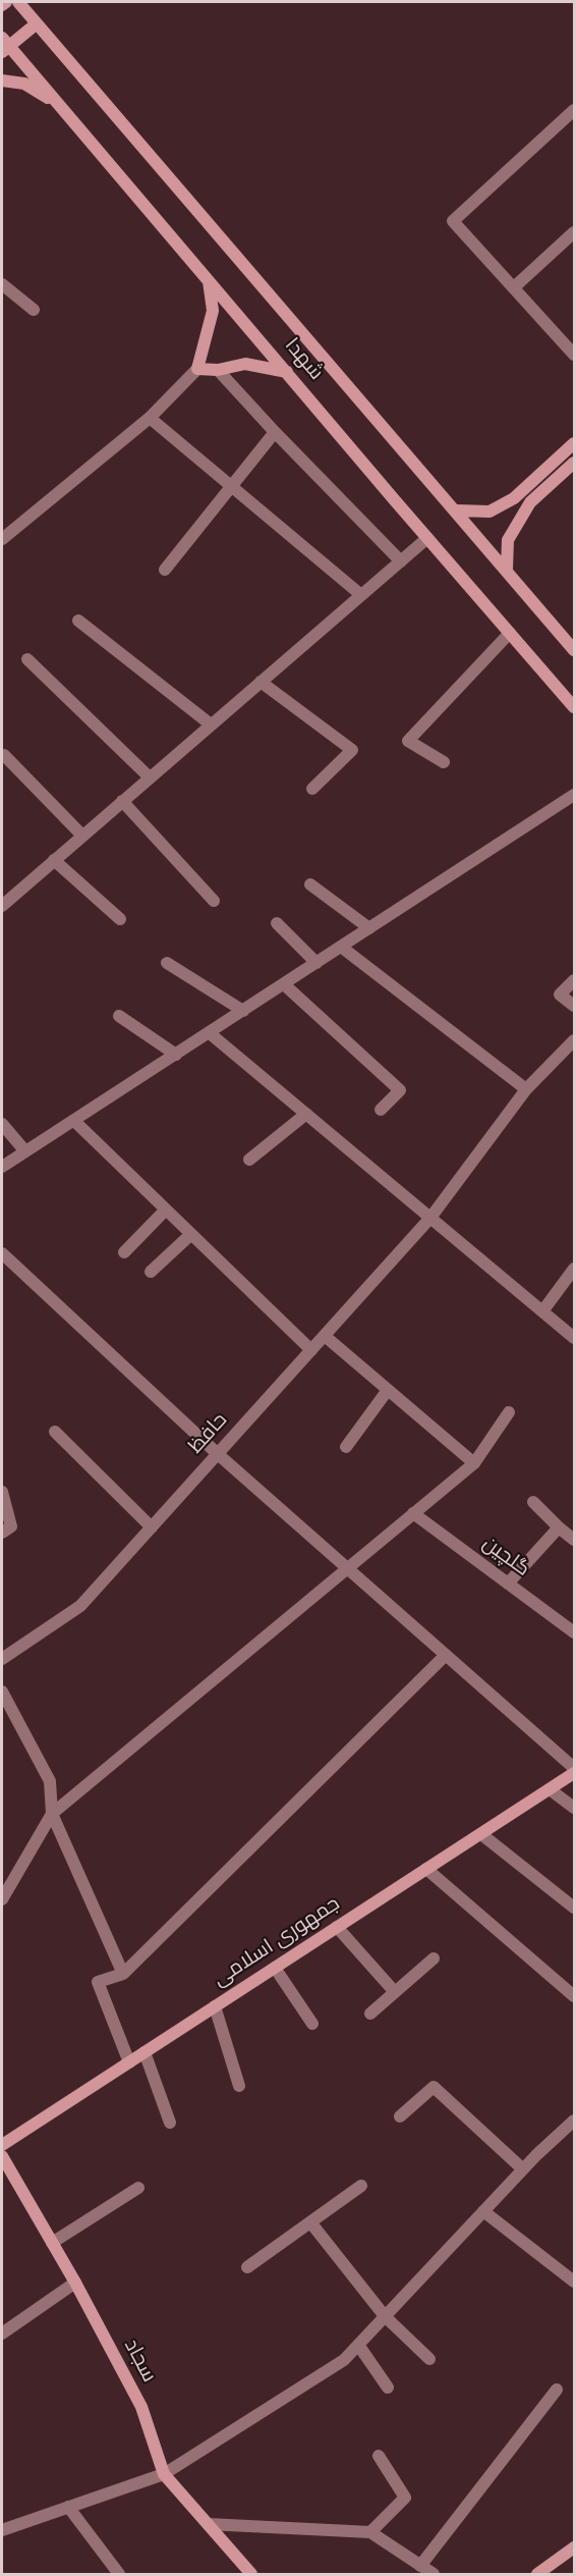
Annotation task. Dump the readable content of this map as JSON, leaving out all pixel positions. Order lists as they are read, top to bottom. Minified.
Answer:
{"streets":{"main road":["شهدا","جمهوری اسلامی","سجاد"],"street":["حافظ","گلچین"]}}
